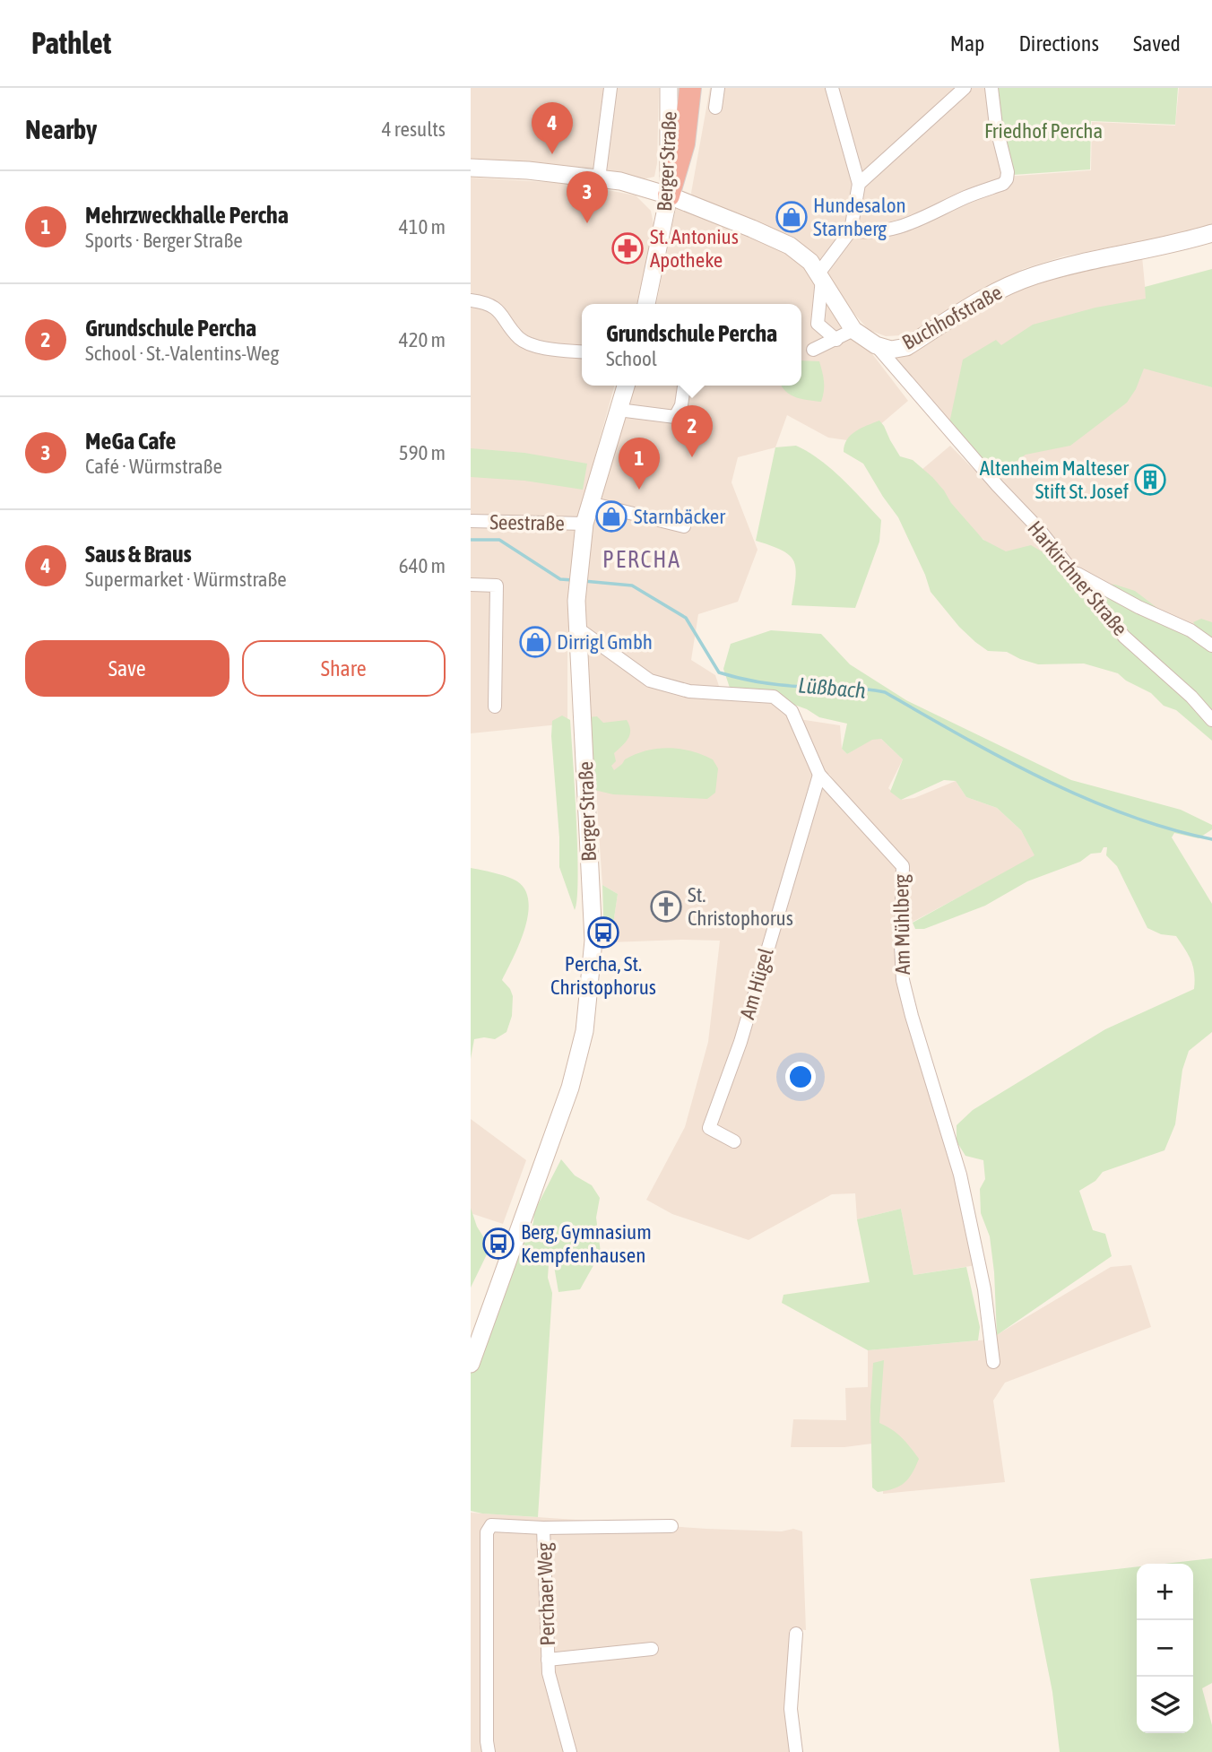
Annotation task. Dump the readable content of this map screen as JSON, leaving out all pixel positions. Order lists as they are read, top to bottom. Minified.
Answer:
{"streets":{"main road":["Berger Straße","Buchhofstraße"],"street":["Seestraße","Harkirchner Straße","Am Mühlberg","Am Hügel","Perchaer Weg"]},"crossings":[["Berger Straße","Buchhofstraße"],["Berger Straße","Seestraße"],["Berger Straße","Am Mühlberg"],["Buchhofstraße","Harkirchner Straße"],["Am Mühlberg","Am Hügel"]],"districts":["PERCHA"],"water":["Lüßbach"],"parks":["Friedhof Percha"],"places":{"shop":["Hundesalon Starnberg","Starnbäcker","Dirrigl Gmbh"],"pharmacy":["St. Antonius Apotheke"],"building":["Altenheim Malteser Stift St. Josef"],"church":["St. Christophorus"],"bus stop":["Percha, St. Christophorus","Berg, Gymnasium Kempfenhausen"]},"page":{"header":"Pathlet","nav":["Map","Directions","Saved"],"heading":["Nearby","4 results"],"pins":["4","3","2","1"],"list":[{"mark":"1","name":"Mehrzweckhalle Percha","note":"Sports · Berger Straße","value":"410 m"},{"mark":"2","name":"Grundschule Percha","note":"School · St.-Valentins-Weg","value":"420 m"},{"mark":"3","name":"MeGa Cafe","note":"Café · Würmstraße","value":"590 m"},{"mark":"4","name":"Saus & Braus","note":"Supermarket · Würmstraße","value":"640 m"}],"popup":["Grundschule Percha","School"],"buttons":["Save","Share"],"map_buttons":["+","−"]}}
